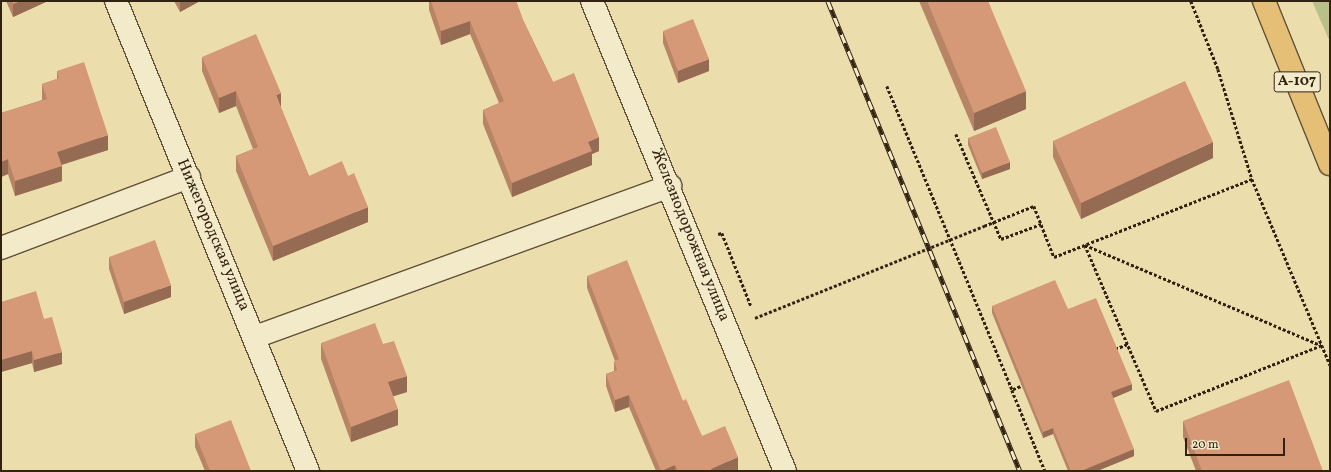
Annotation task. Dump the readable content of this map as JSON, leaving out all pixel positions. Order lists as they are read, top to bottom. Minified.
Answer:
{"streets":{"main road":["А-107"],"street":["Нижегородская улица","Железнодорожная улица"]},"scale_bar":"20 m"}
